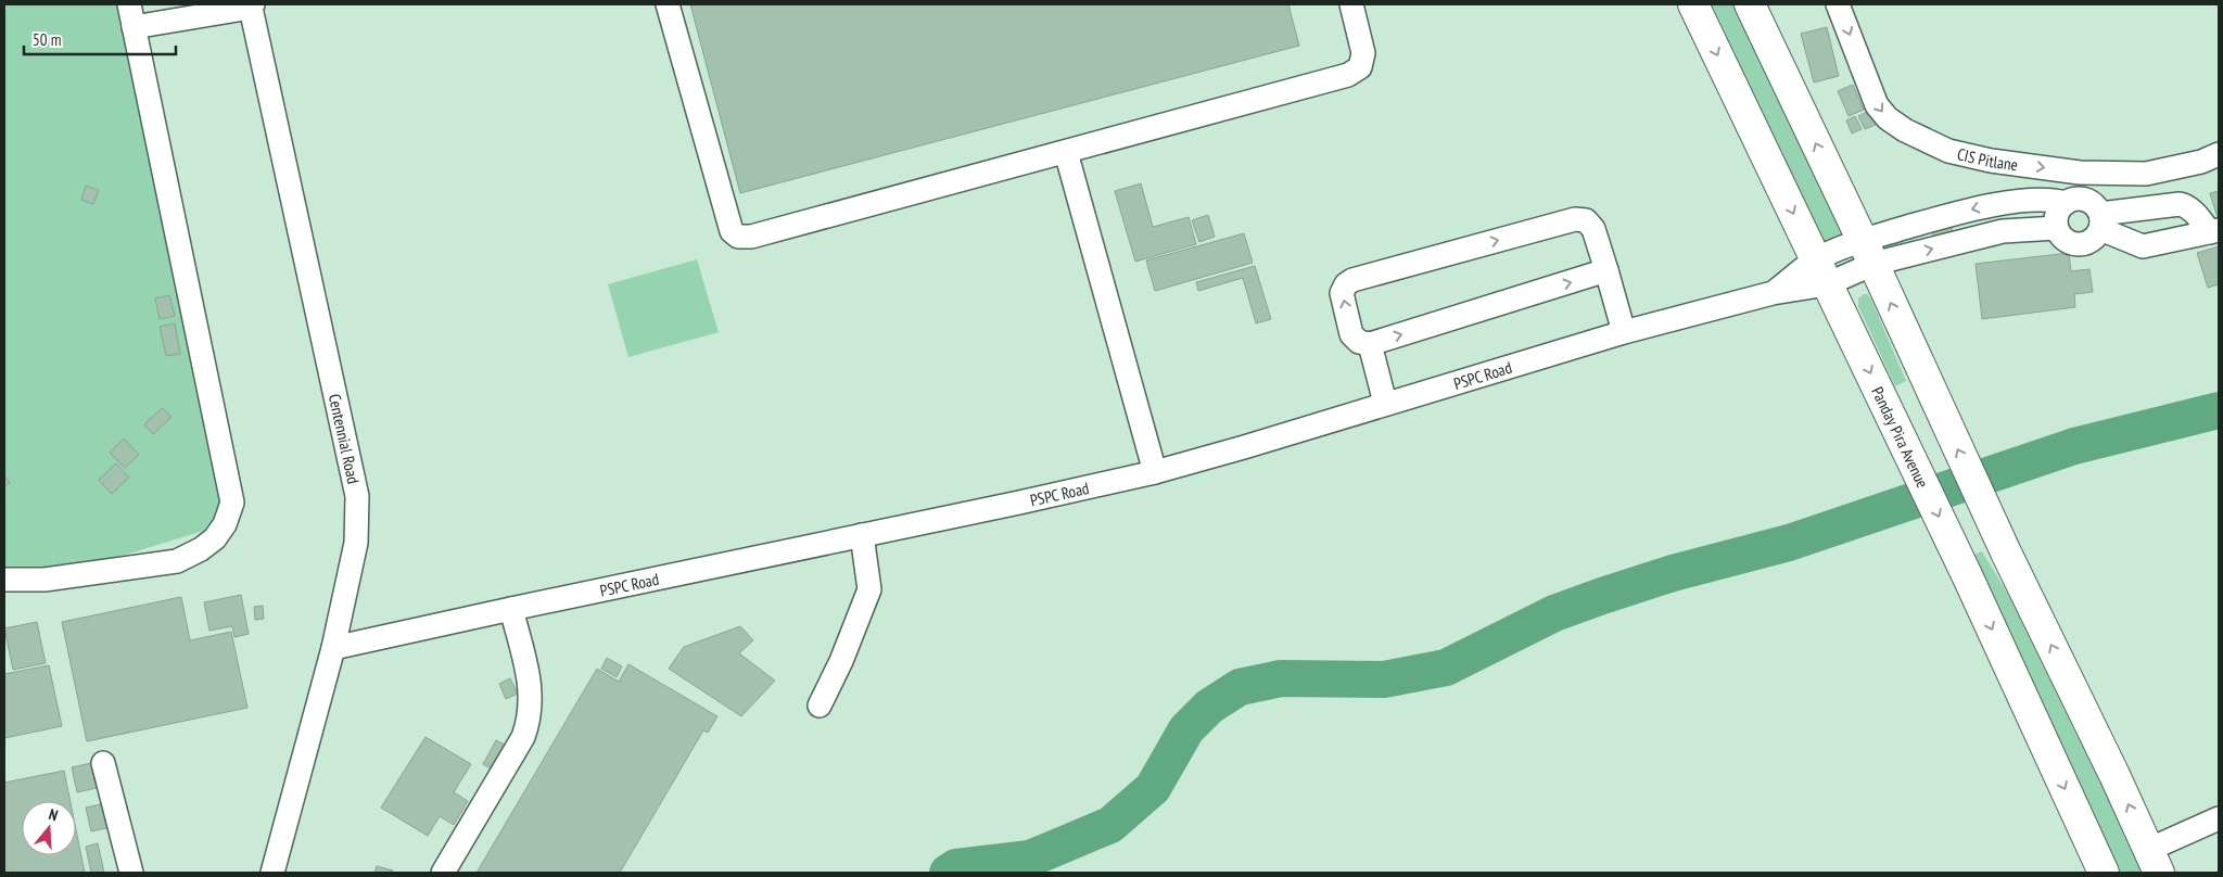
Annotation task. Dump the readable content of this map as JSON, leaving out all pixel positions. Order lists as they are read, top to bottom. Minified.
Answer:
{"streets":{"main road":["Panday Pira Avenue"],"street":["CIS Pitlane","PSPC Road","Centennial Road"]},"crossings":[["PSPC Road","Panday Pira Avenue"],["PSPC Road","Centennial Road"]],"one_way":["CIS Pitlane"],"scale_bar":"50 m","north":"top"}
